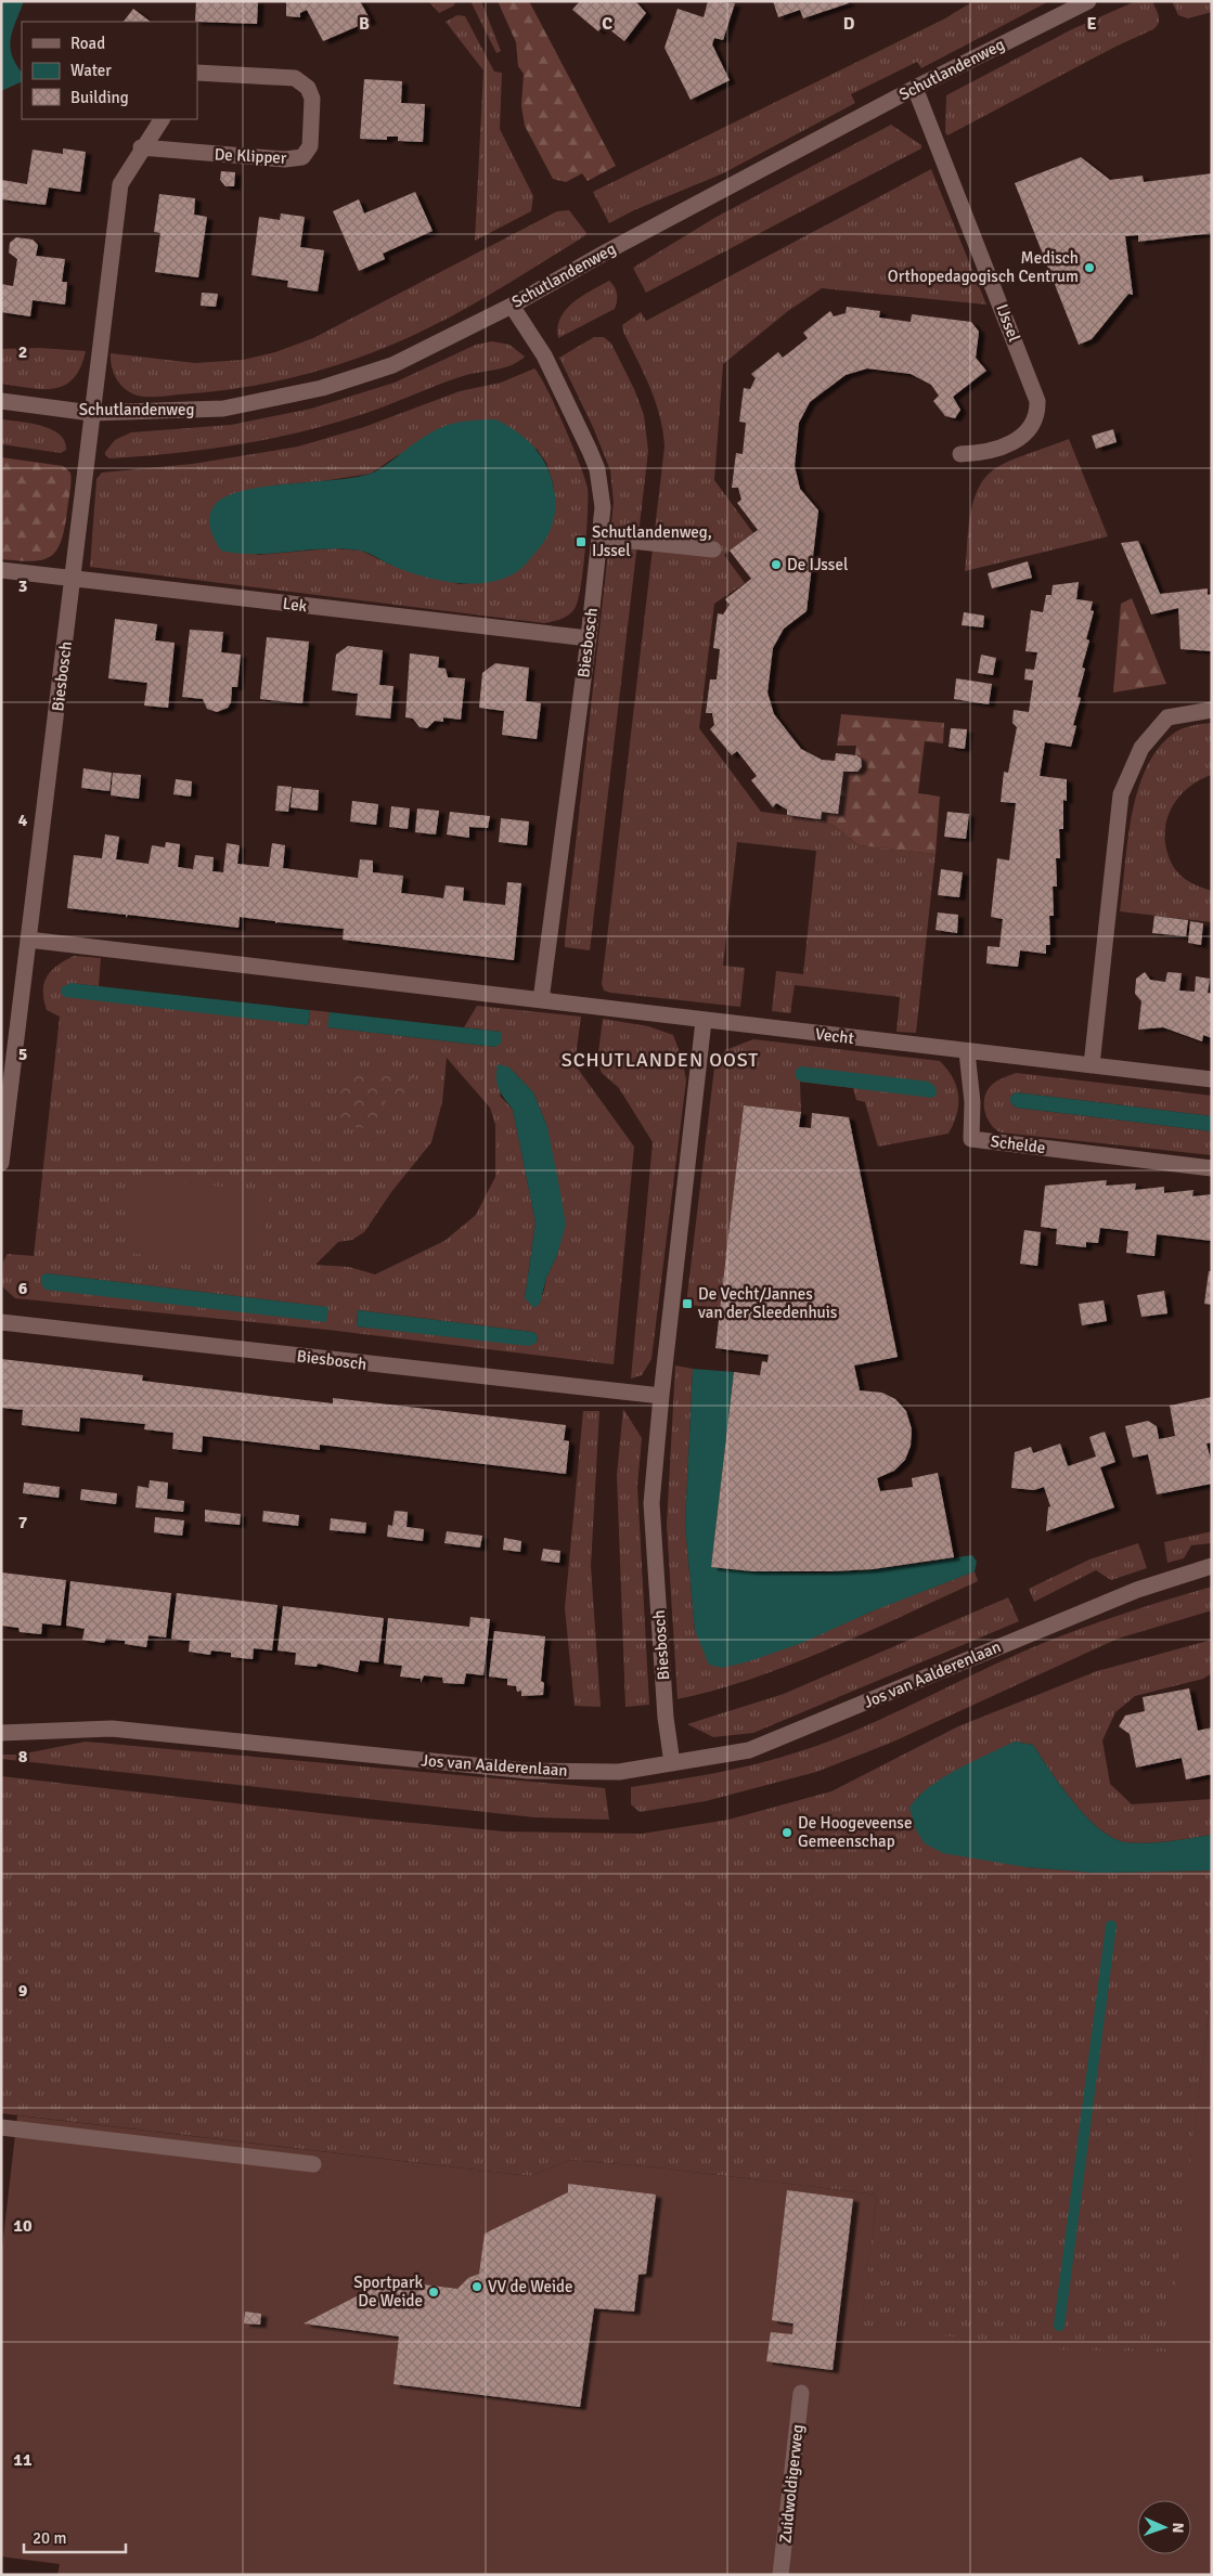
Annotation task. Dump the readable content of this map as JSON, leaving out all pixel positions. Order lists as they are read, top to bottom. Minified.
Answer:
{"streets":{"street":["Schutlandenweg","De Klipper","IJssel","Lek","Biesbosch","Vecht","Schelde","Jos van Aalderenlaan","Zuidwoldigerweg"]},"crossings":[["Schutlandenweg","IJssel"],["Schutlandenweg","Biesbosch"],["Lek","Biesbosch"],["Biesbosch","Vecht"],["Biesbosch","Jos van Aalderenlaan"],["Vecht","Schelde"]],"districts":["SCHUTLANDEN OOST"],"places":{"other":["Medisch Orthopedagogisch Centrum","De IJssel","De Hoogeveense Gemeenschap","VV de Weide","Sportpark De Weide"],"transit":["Schutlandenweg, IJssel","De Vecht/Jannes van der Sleedenhuis"]},"legend":["Road","Water","Building"],"scale_bar":"20 m","north":"right","grid":{"columns":["B","C","D","E"],"rows":["2","3","4","5","6","7","8","9","10","11"]}}
